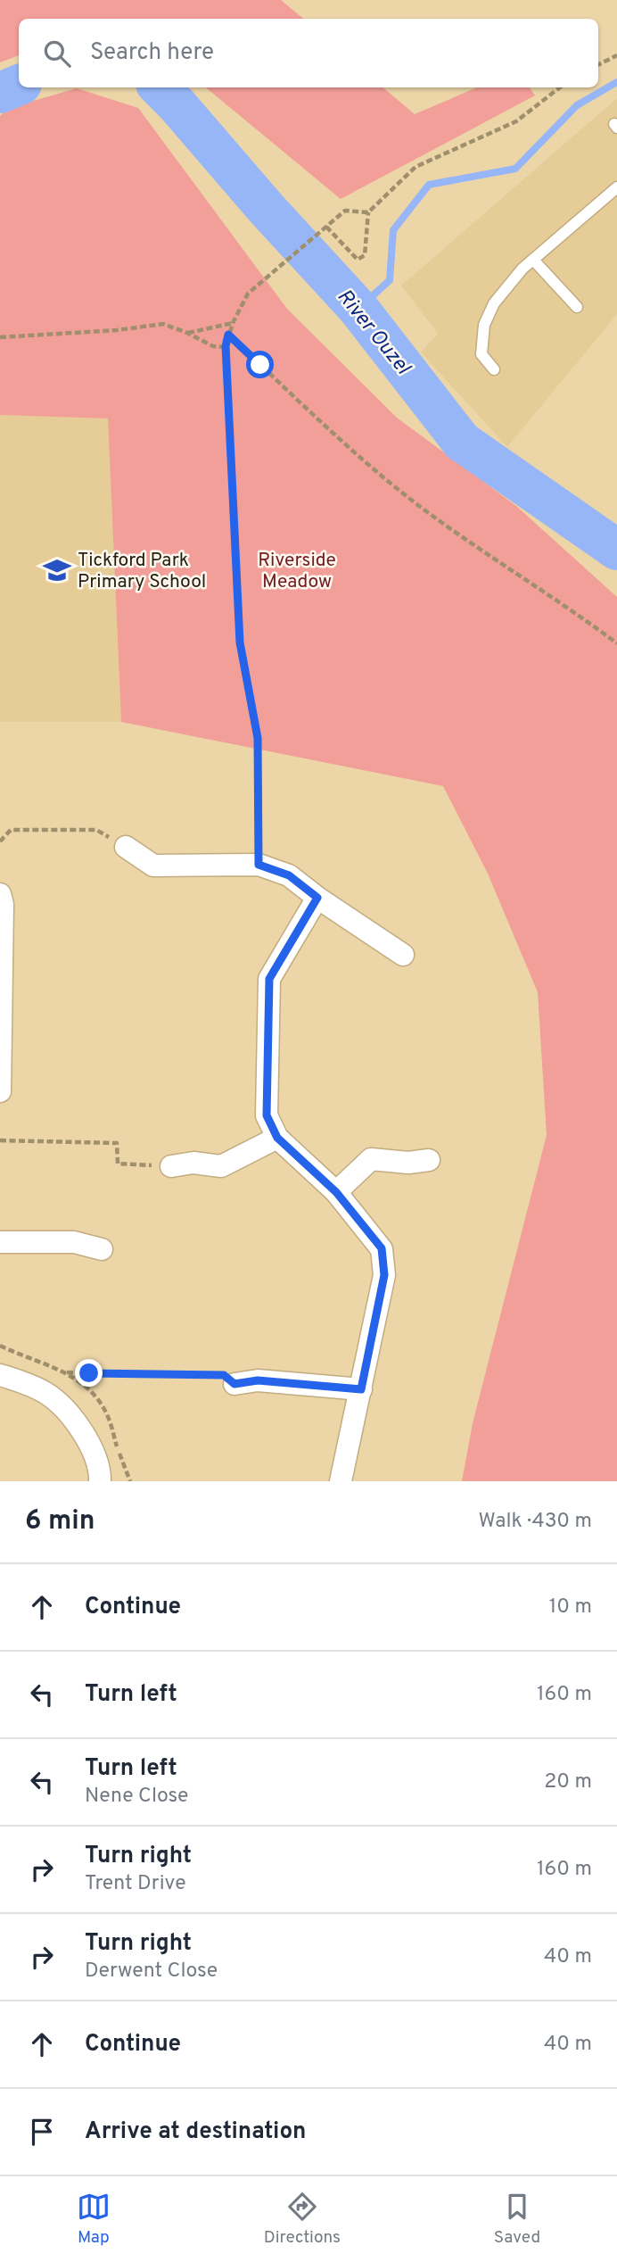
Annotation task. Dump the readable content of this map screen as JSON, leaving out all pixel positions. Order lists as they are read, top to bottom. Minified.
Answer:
{"water":["River Ouzel"],"parks":["Riverside Meadow"],"places":{"school or university":["Tickford Park Primary School"]},"page":{"search":"Search here","heading":["6 min","Walk · 430 m"],"list":[["Continue","10 m"],["Turn left","160 m"],["Turn left","Nene Close","20 m"],["Turn right","Trent Drive","160 m"],["Turn right","Derwent Close","40 m"],["Continue","40 m"],"Arrive at destination"],"nav":["Map","Directions","Saved"]}}
